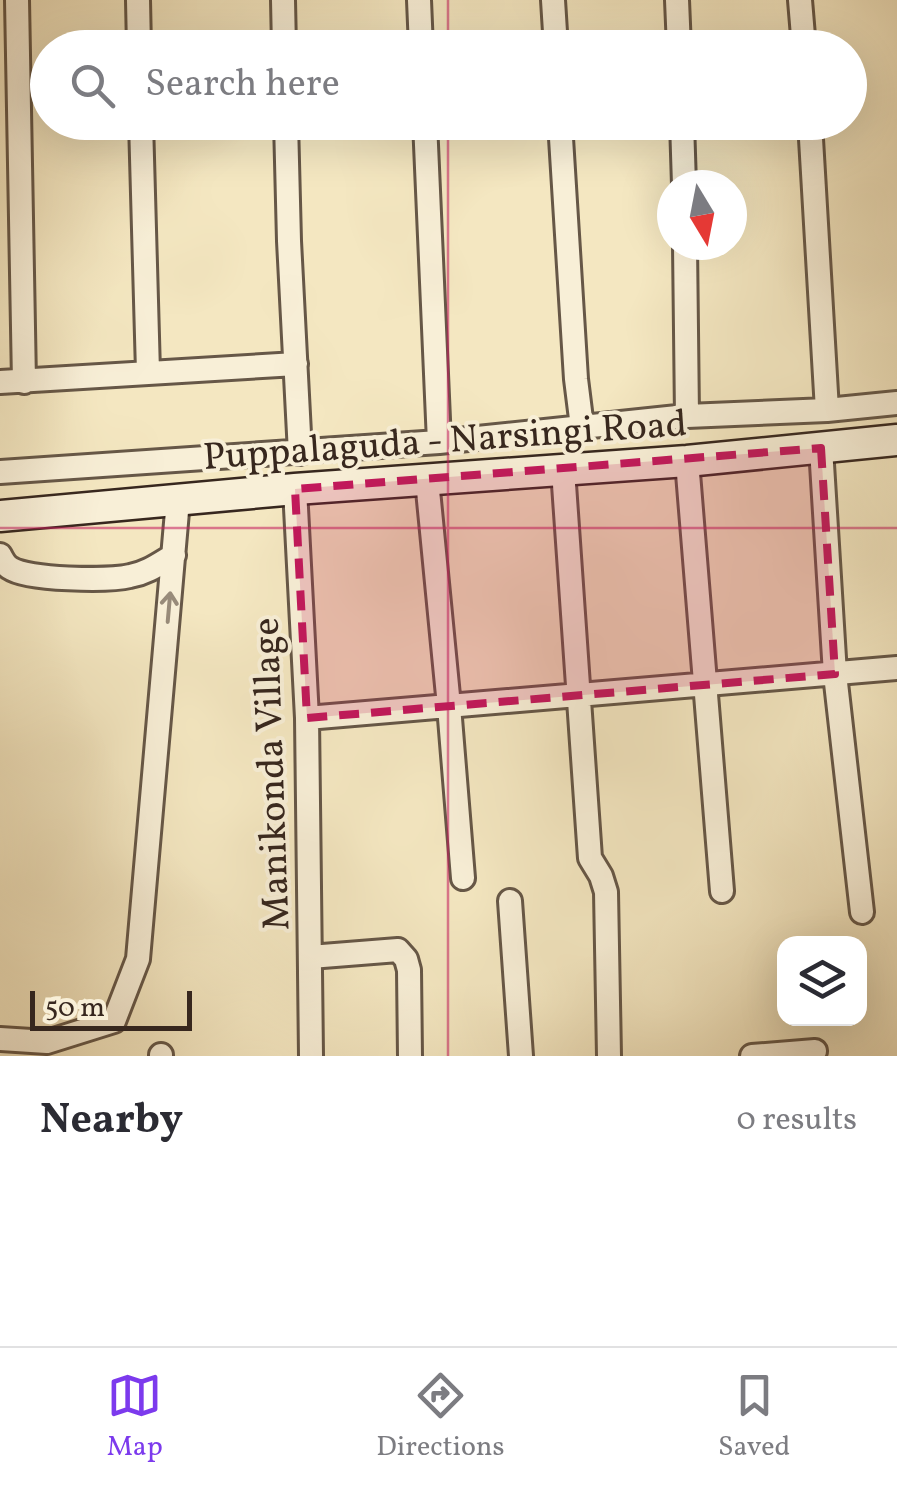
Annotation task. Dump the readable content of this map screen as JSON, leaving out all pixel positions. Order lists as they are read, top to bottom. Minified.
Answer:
{"streets":{"street":["Puppalaguda - Narsingi Road","Manikonda Village"]},"crossings":[["Puppalaguda - Narsingi Road","Manikonda Village"]],"scale_bar":"50 m","north":"bottom","page":{"search":"Search here","scale":"50 m","heading":["Nearby","0 results"],"nav":["Map","Directions","Saved"]}}
